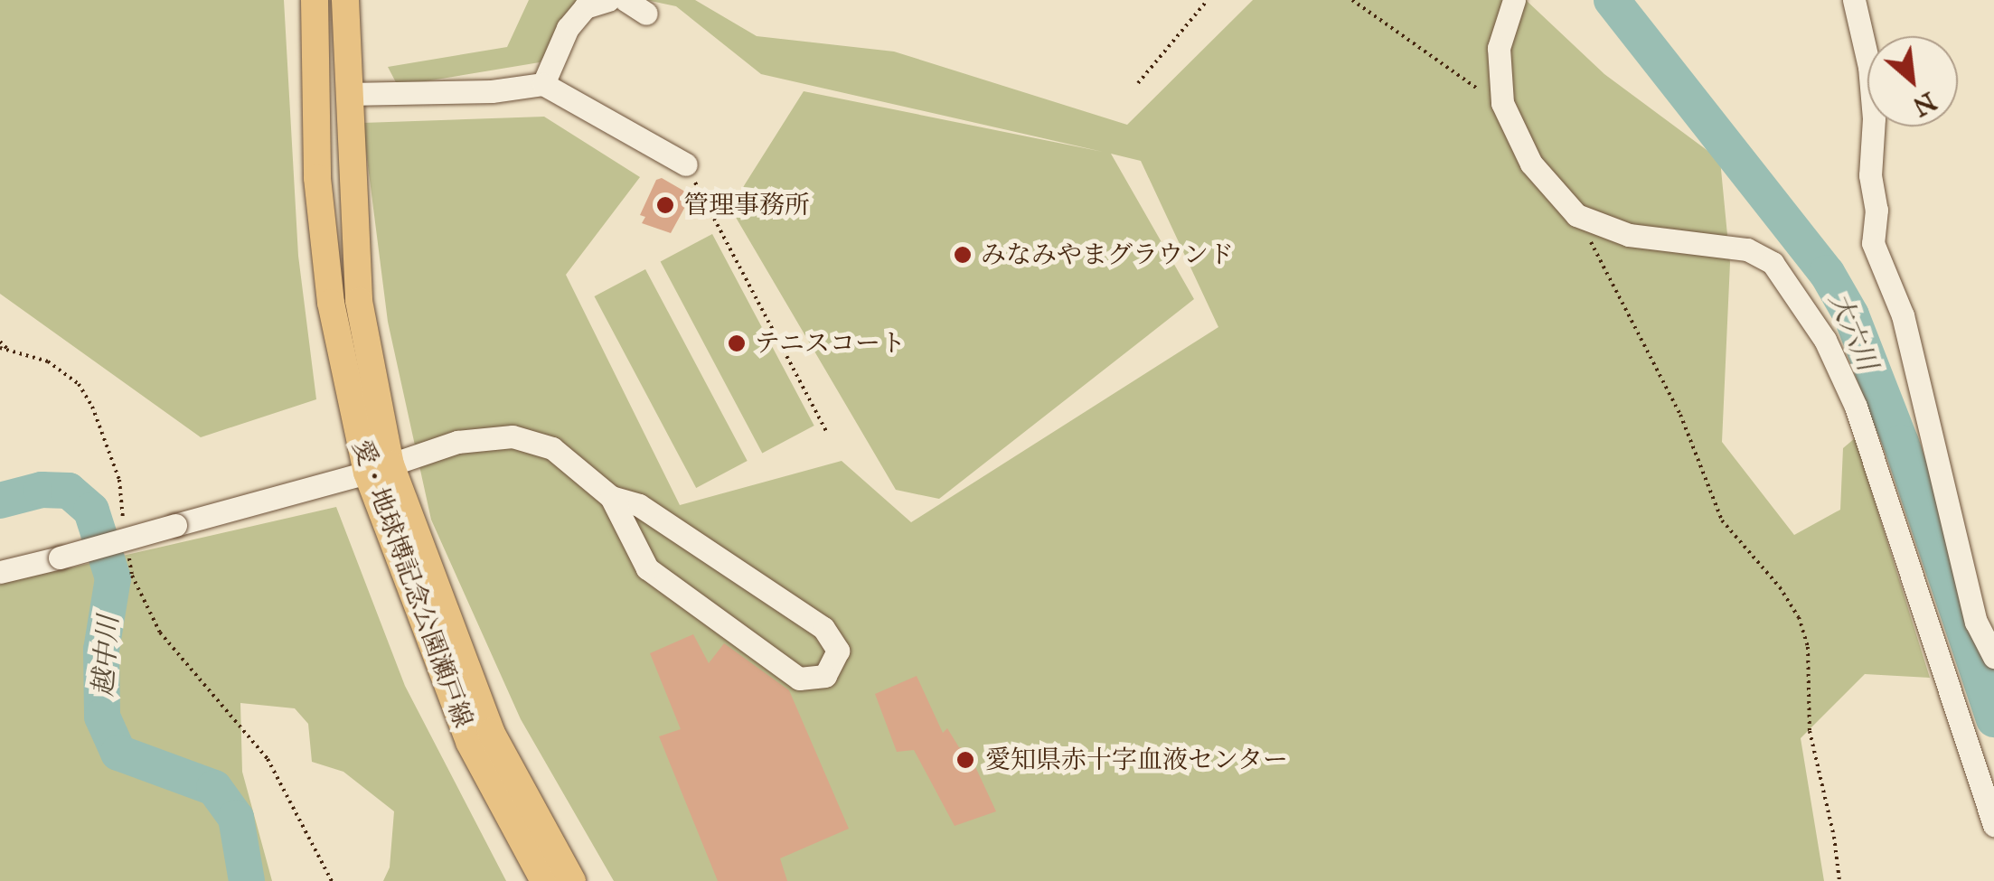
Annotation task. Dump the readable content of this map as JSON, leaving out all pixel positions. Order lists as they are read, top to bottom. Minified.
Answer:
{"streets":{"main road":["愛・地球博記念公園瀬戸線"]},"water":["大六川","越中川"],"places":["管理事務所","みなみやまグラウンド","テニスコート","愛知県赤十字血液センター"],"north":"bottom right"}
